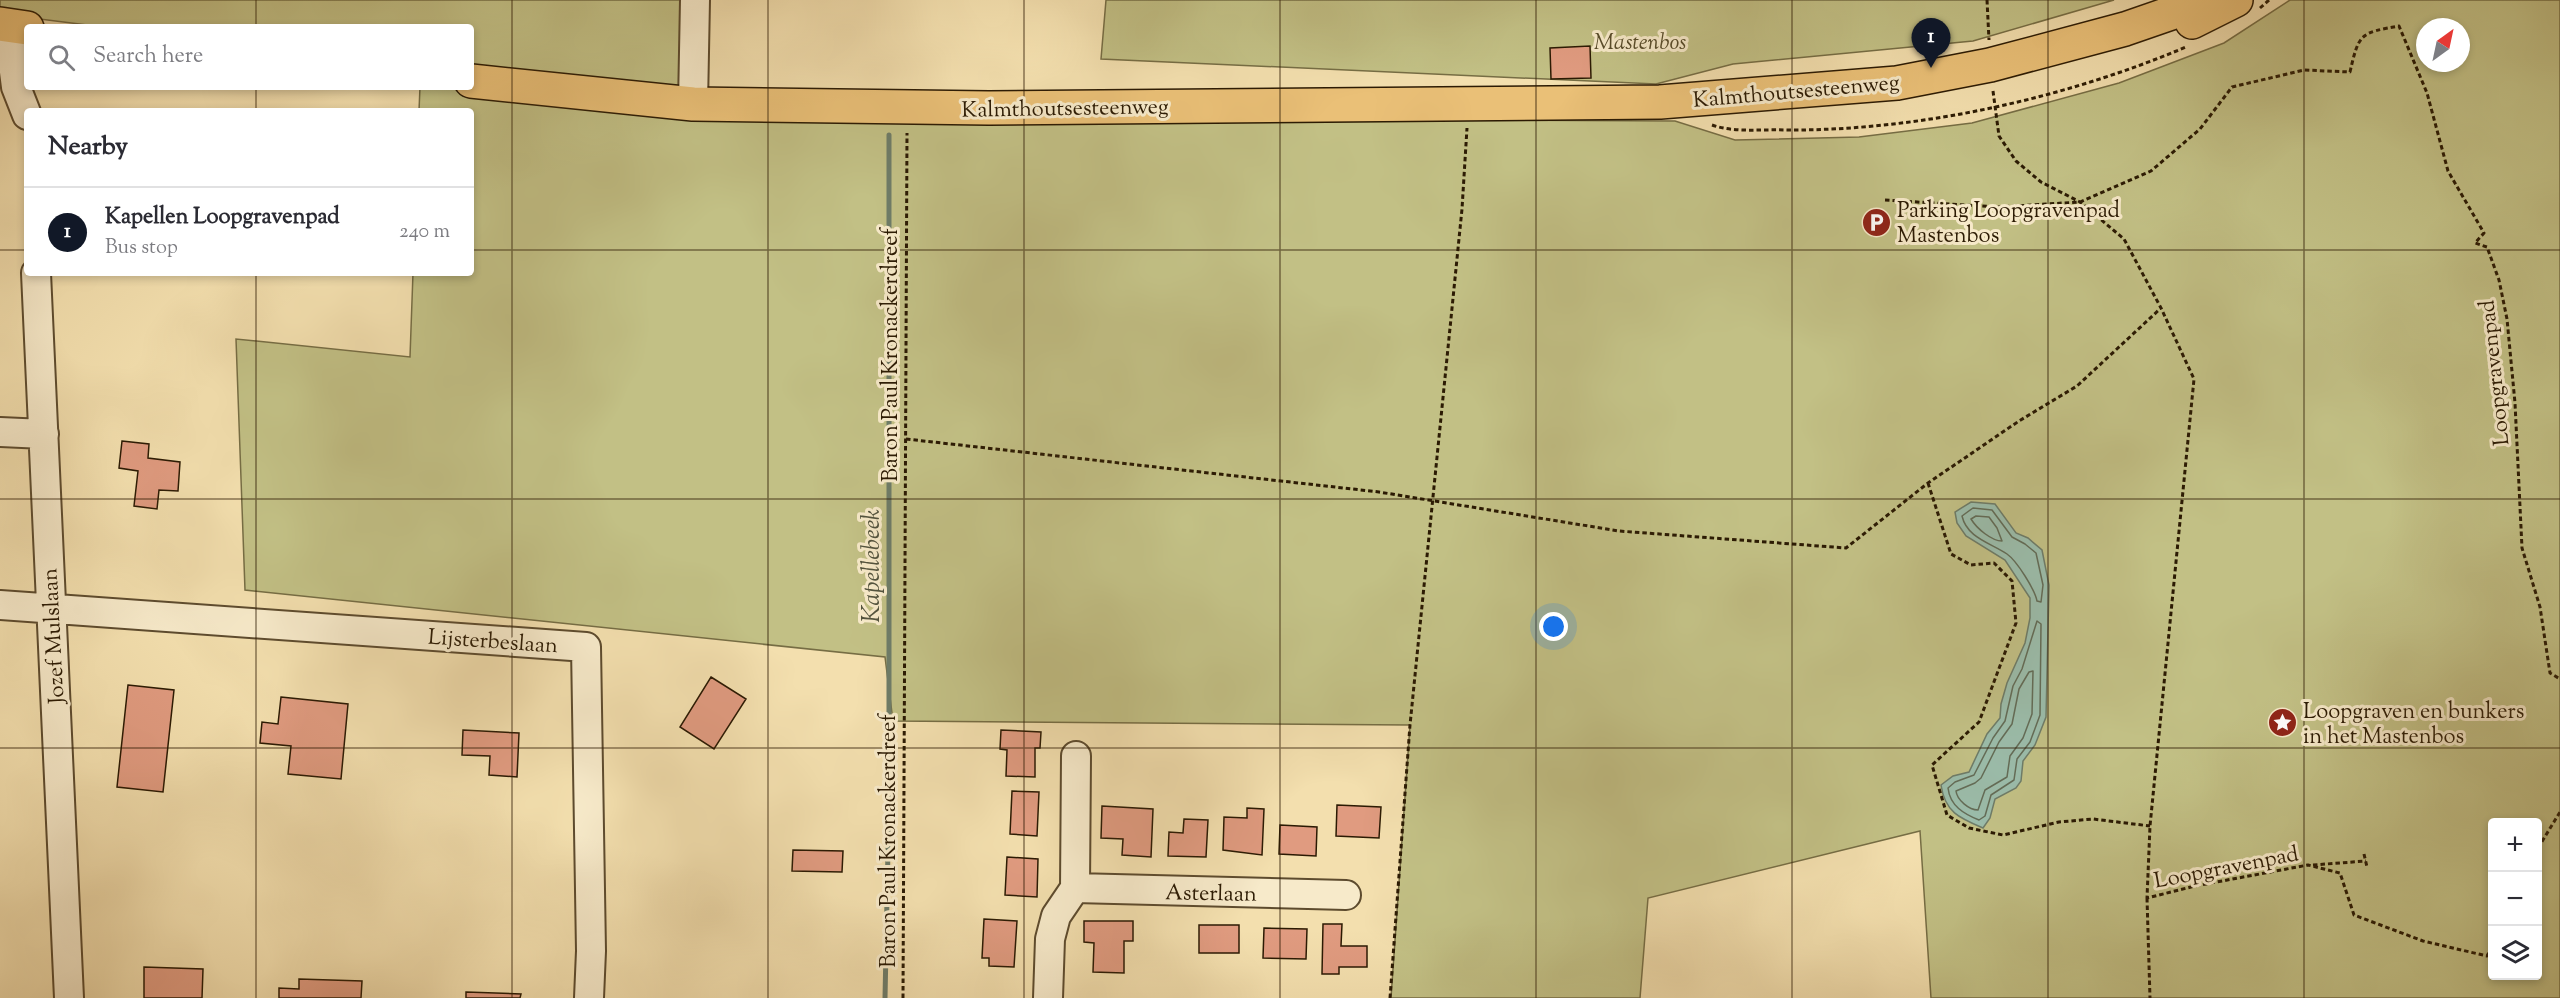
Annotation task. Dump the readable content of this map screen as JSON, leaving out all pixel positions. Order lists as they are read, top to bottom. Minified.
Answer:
{"streets":{"main road":["Kalmthoutsesteenweg"],"street":["Jozef Mulslaan","Lijsterbeslaan","Asterlaan"],"path":["Baron Paul Kronackerdreef","Loopgravenpad"]},"crossings":[["Kalmthoutsesteenweg","Baron Paul Kronackerdreef"],["Kalmthoutsesteenweg","Loopgravenpad"],["Jozef Mulslaan","Lijsterbeslaan"]],"water":["Kapellebeek"],"parks":["Mastenbos"],"places":{"parking":["Parking Loopgravenpad Mastenbos"],"place":["Loopgraven en bunkers in het Mastenbos"]},"north":"top right","page":{"pins":"1","search":"Search here","heading":"Nearby","list":[{"mark":"1","name":"Kapellen Loopgravenpad","note":"Bus stop","value":"240 m"}],"map_buttons":["+","−"]}}
